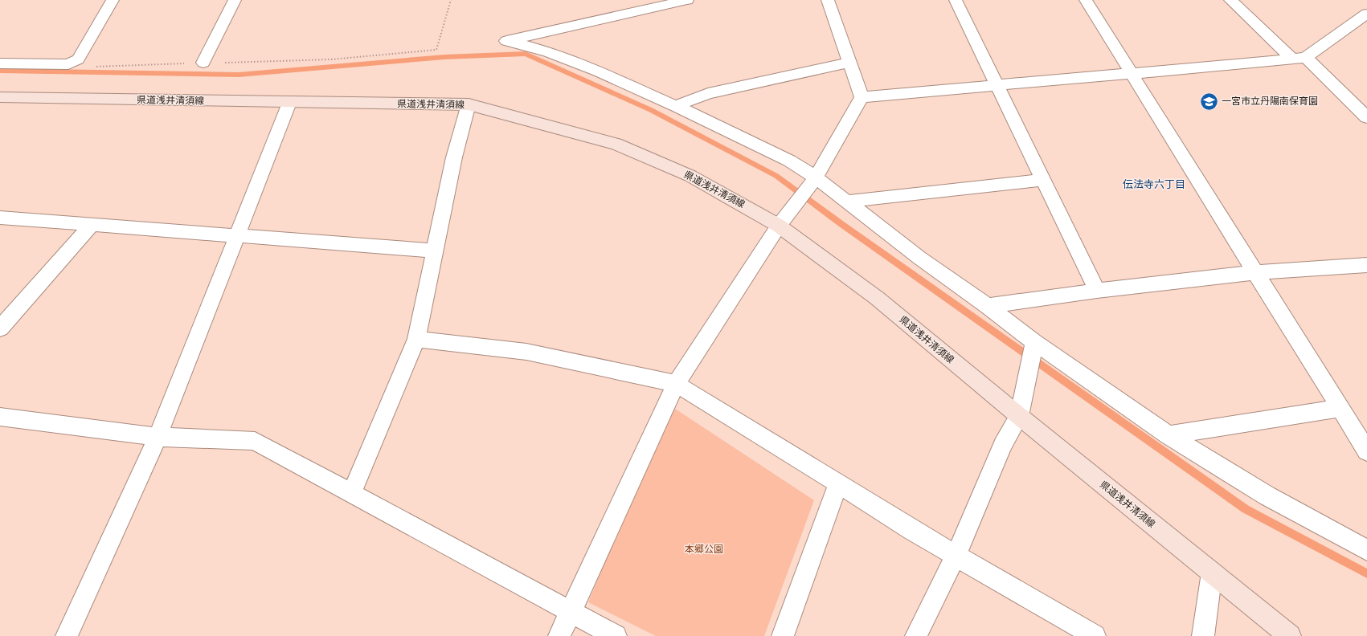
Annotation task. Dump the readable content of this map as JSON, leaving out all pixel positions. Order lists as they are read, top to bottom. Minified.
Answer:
{"streets":{"main road":["県道浅井清須線"]},"districts":["伝法寺六丁目"],"parks":["本郷公園"],"places":{"school or university":["一宮市立丹陽南保育園"]}}
